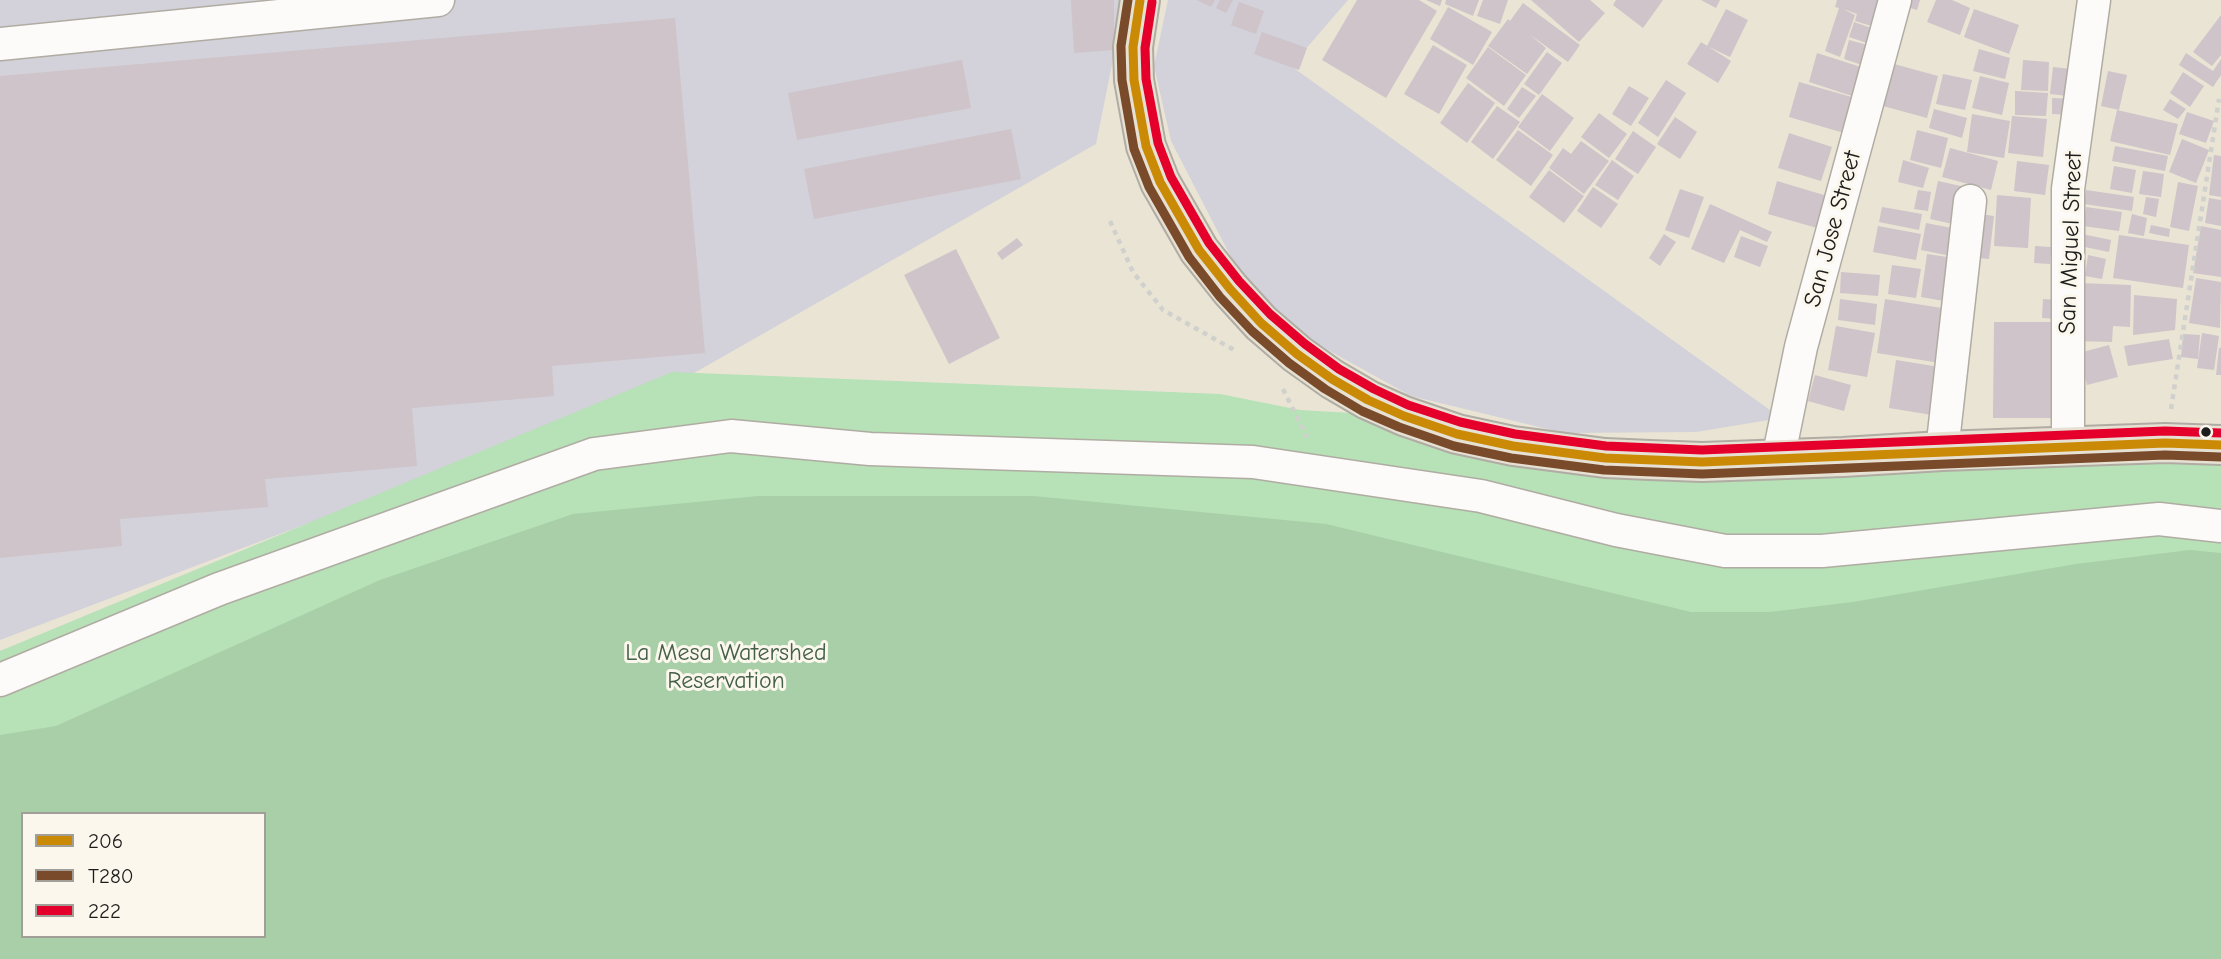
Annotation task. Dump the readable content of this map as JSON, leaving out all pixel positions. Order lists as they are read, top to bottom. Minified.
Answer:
{"streets":{"street":["San Jose Street","San Miguel Street"]},"parks":["La Mesa Watershed Reservation"],"lines":["transit line 206","transit line T280","transit line 222"],"legend":["206","T280","222"]}
